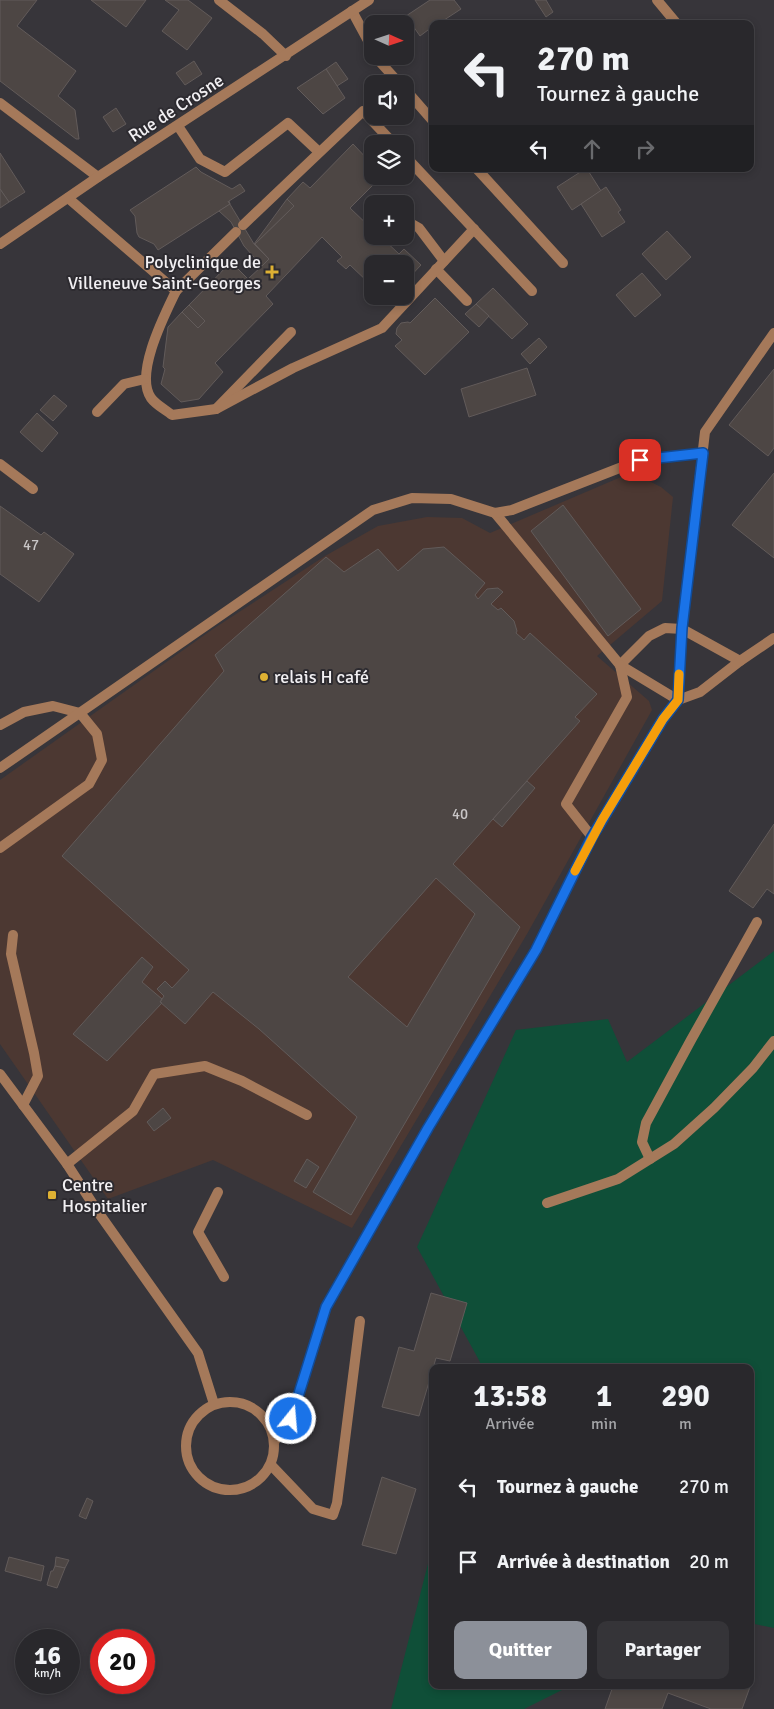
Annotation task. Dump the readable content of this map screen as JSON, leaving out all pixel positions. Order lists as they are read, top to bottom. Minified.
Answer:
{"streets":{"street":["Rue de Crosne"]},"places":{"health":["Polyclinique de Villeneuve Saint-Georges"],"other":["relais H café"],"transit":["Centre Hospitalier"]},"house_numbers":["47","40"],"north":"right","page":{"map_buttons":["+","−"],"turn":["270 m","Tournez à gauche"],"eta":["13:58","Arrivée","1","min","290","m"],"list":[{"name":"Tournez à gauche","value":"270 m"},{"name":"Arrivée à destination","value":"20 m"}],"buttons":["Quitter","Partager"],"speed":"16 km/h","limit":"20"}}
